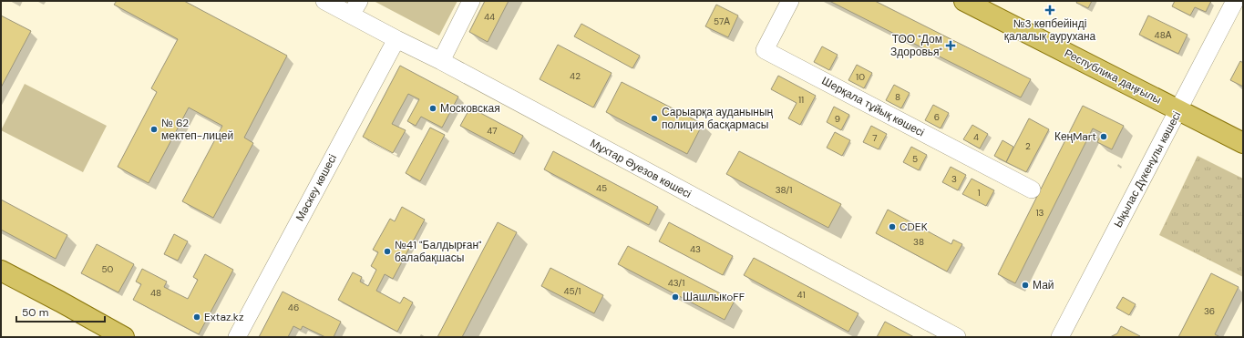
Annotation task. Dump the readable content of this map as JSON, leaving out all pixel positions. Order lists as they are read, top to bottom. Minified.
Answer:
{"streets":{"main road":["Республика даңғылы"],"street":["Шерқала тұйық көшесі","Мұхтар Әуезов көшесі","Ықылас Дүкенұлы көшесі","Мәскеу көшесі"]},"crossings":[["Республика даңғылы","Ықылас Дүкенұлы көшесі"],["Мұхтар Әуезов көшесі","Мәскеу көшесі"]],"places":{"health":["№3 көпбейінді қалалық аурухана","ТОО \"Дом Здоровья\""],"other":["Московская","Сарыарқа ауданының полиция басқармасы","№ 62 мектеп-лицей","КеңMart","CDEK","№41 \"Балдырған\" балабақшасы","Май","ШашлыкoFF","Extaz.kz"]},"house_numbers":["44","57А","48А","42","10","8","11","6","9","47","4","7","2","5","3","45","38/1","1","13","38","43","50","43/1","45/1","48","41","46","36"],"scale_bar":"50 m"}
